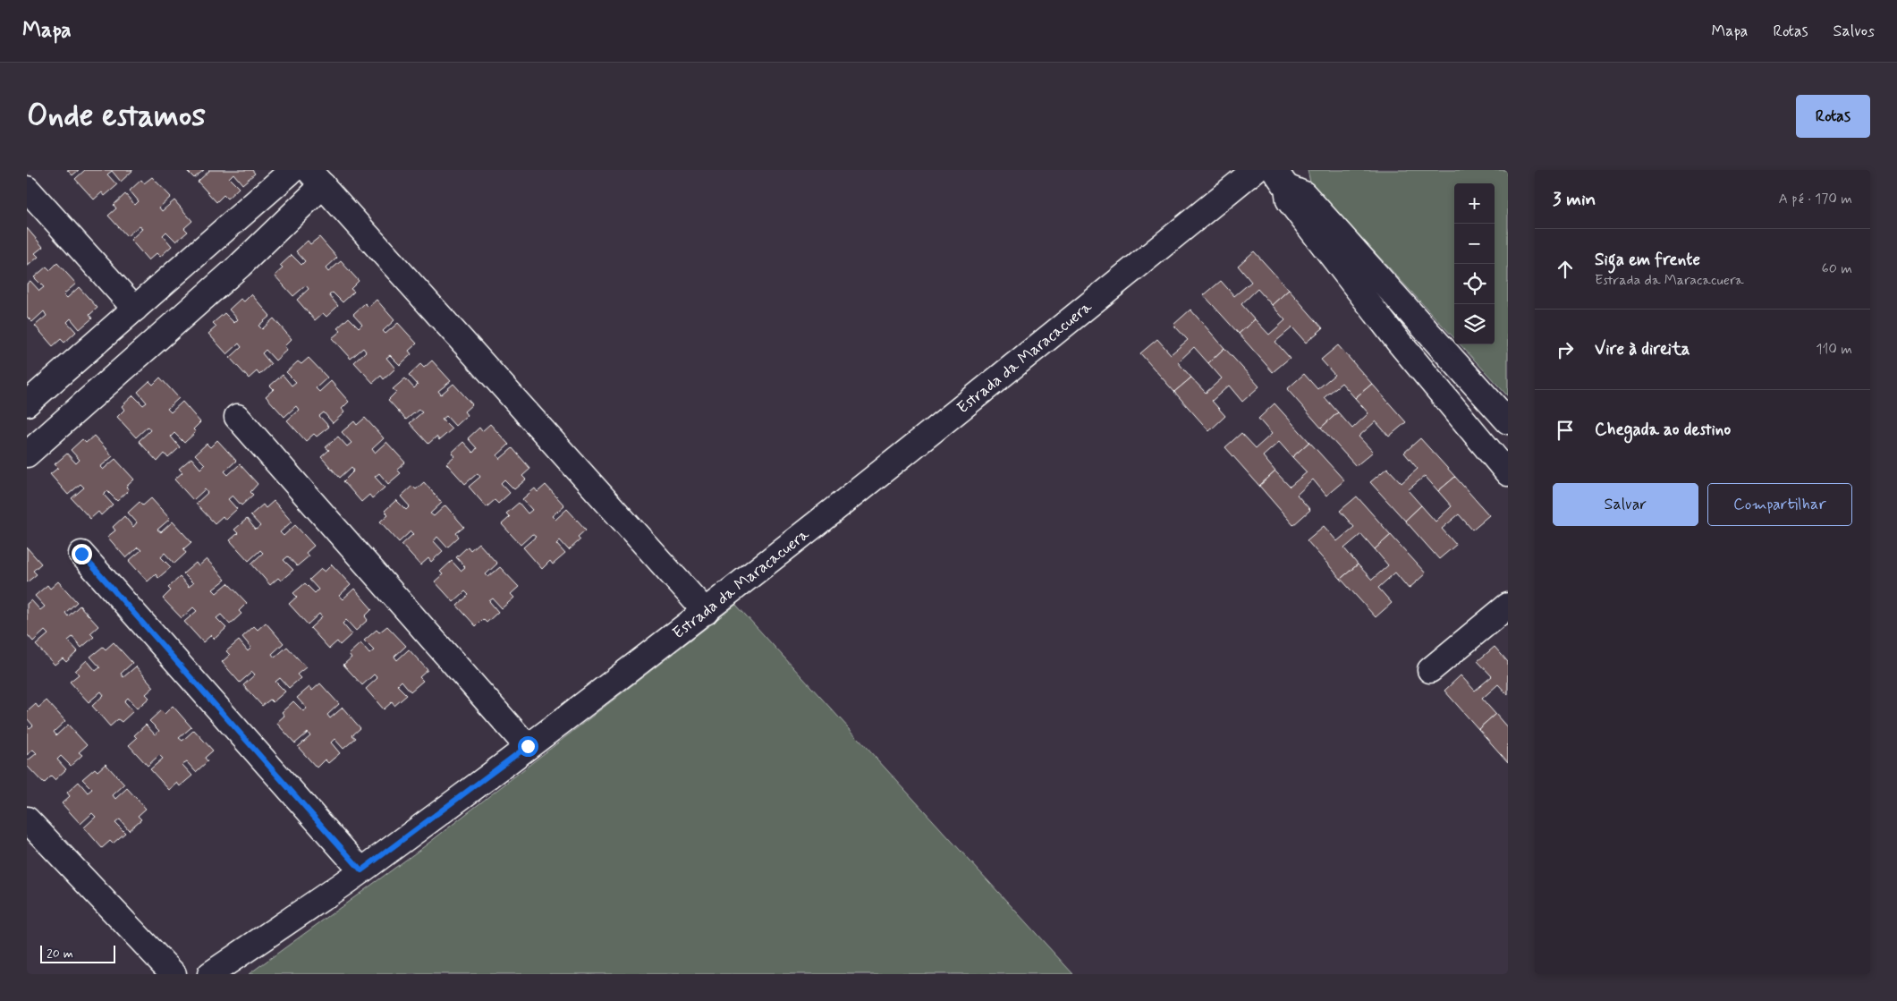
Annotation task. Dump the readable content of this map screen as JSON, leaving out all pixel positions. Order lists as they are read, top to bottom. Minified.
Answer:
{"streets":{"street":["Estrada da Maracacuera"]},"scale_bar":"20 m","page":{"header":"Mapa","nav":["Mapa","Rotas","Salvos"],"buttons":["Rotas",["Salvar","Compartilhar"]],"title":"Onde estamos","heading":["3 min","A pé · 170 m"],"map_buttons":["+","−"],"list":[["Siga em frente","Estrada da Maracacuera","60 m"],["Vire à direita","110 m"],"Chegada ao destino"],"scale":"20 m"}}
